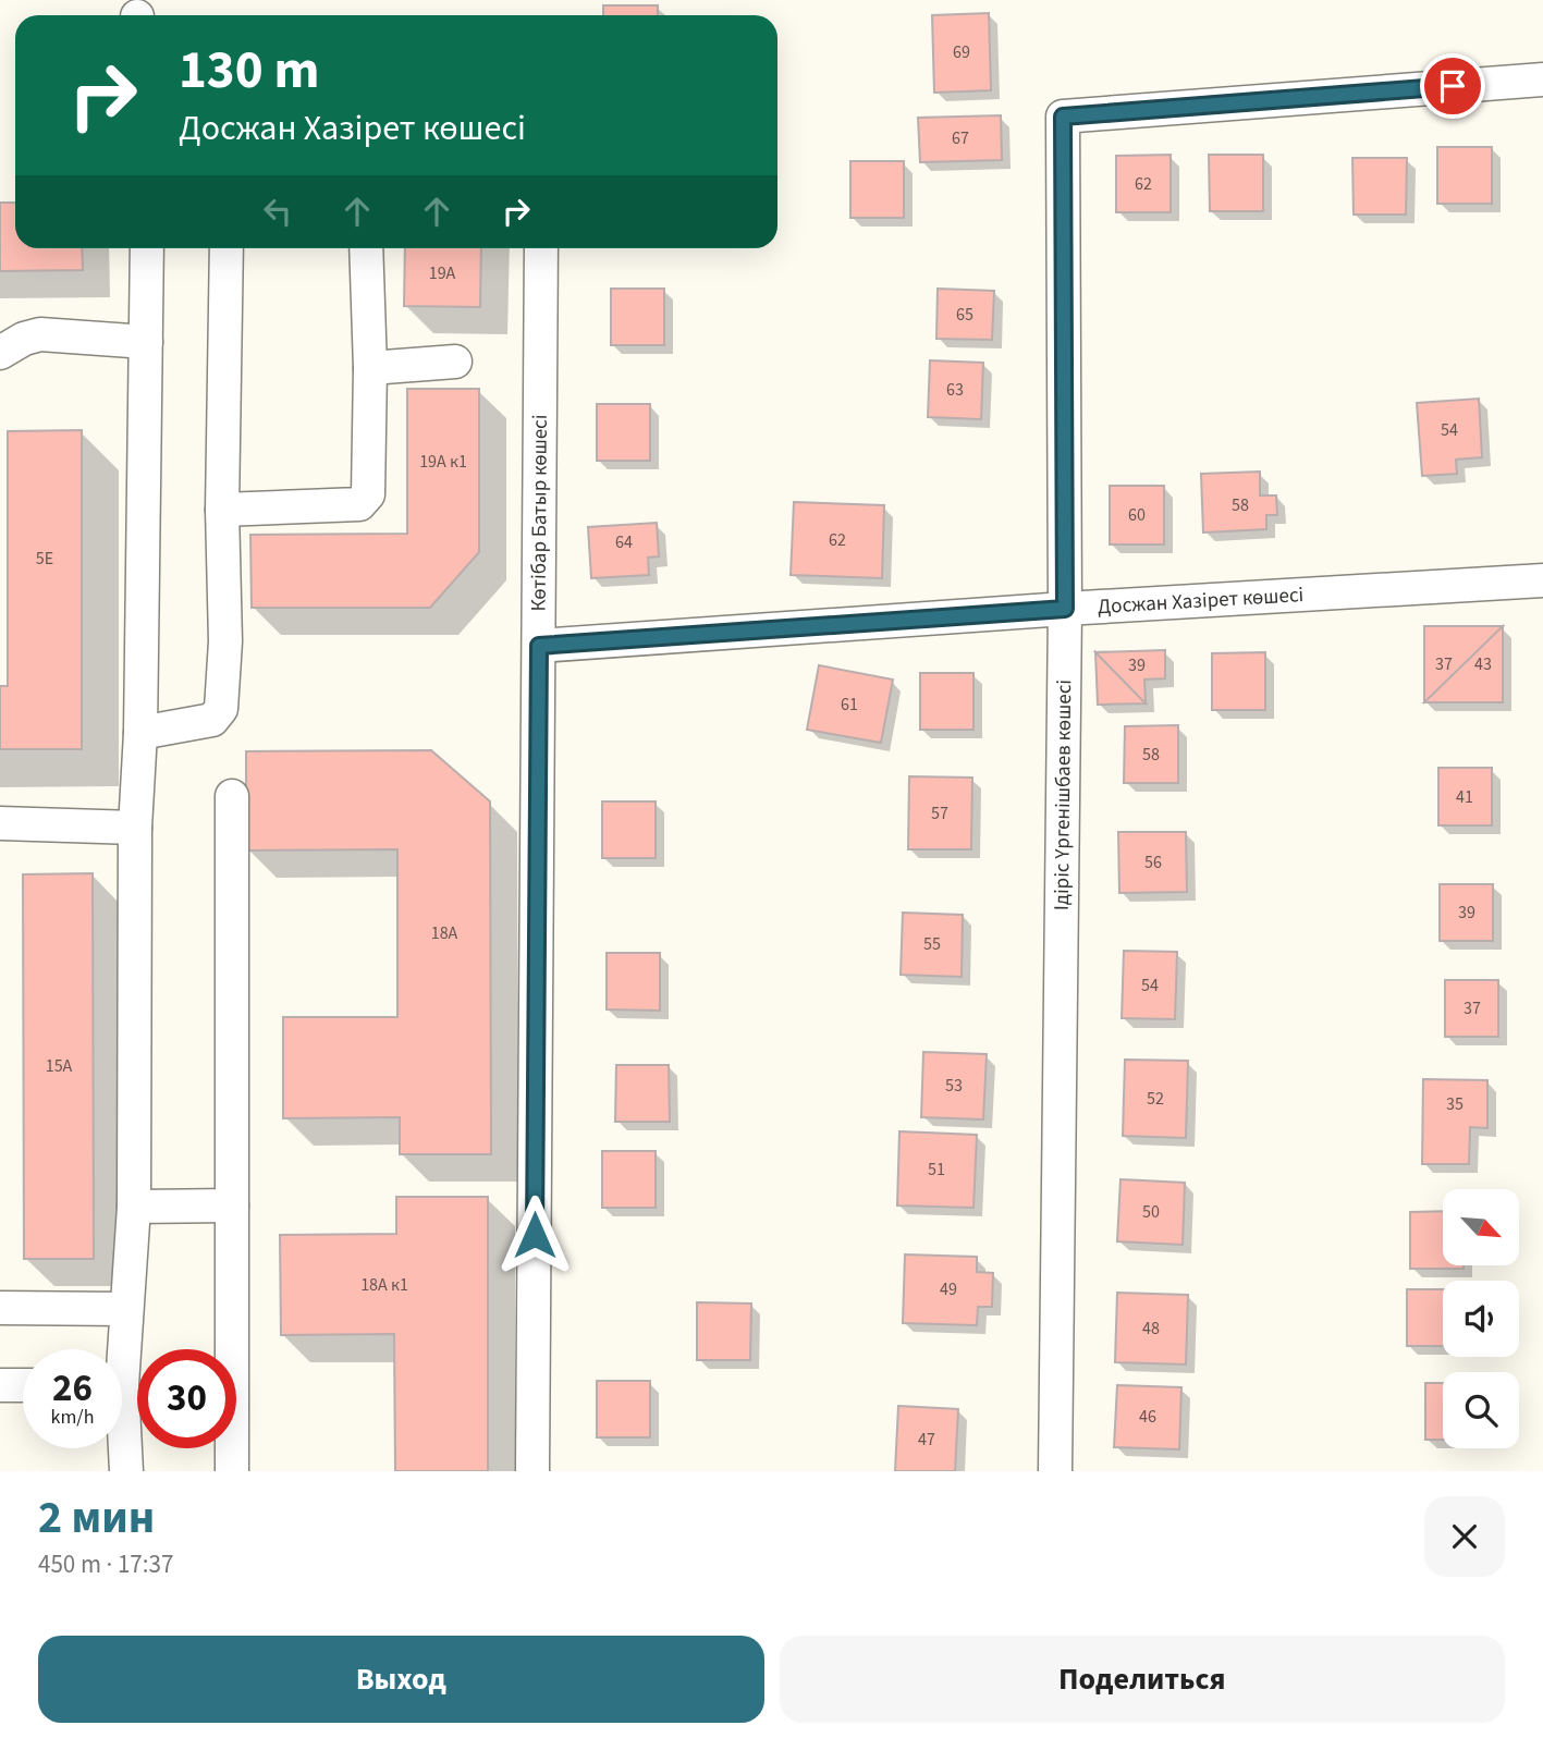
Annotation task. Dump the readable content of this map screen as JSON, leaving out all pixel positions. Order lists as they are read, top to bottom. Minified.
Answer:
{"streets":{"street":["Көтібар Батыр көшесі","Досжан Хазірет көшесі","Ідіріс Үргенішбаев көшесі"]},"crossings":[["Көтібар Батыр көшесі","Досжан Хазірет көшесі"],["Досжан Хазірет көшесі","Ідіріс Үргенішбаев көшесі"]],"house_numbers":["69","67","62","19А","65","63","54","19А к1","58","60","62","64","5Е","37","43","39","61","58","41","57","56","39","18А","55","54","37","15А","53","52","35","51","50","18А к1","49","48","46","47"],"north":"bottom right","page":{"turn":["130 m","Досжан Хазірет көшесі"],"speed":"26 km/h","limit":"30","heading":["2 мин","450 m · 17:37"],"buttons":["Выход","Поделиться"]}}
